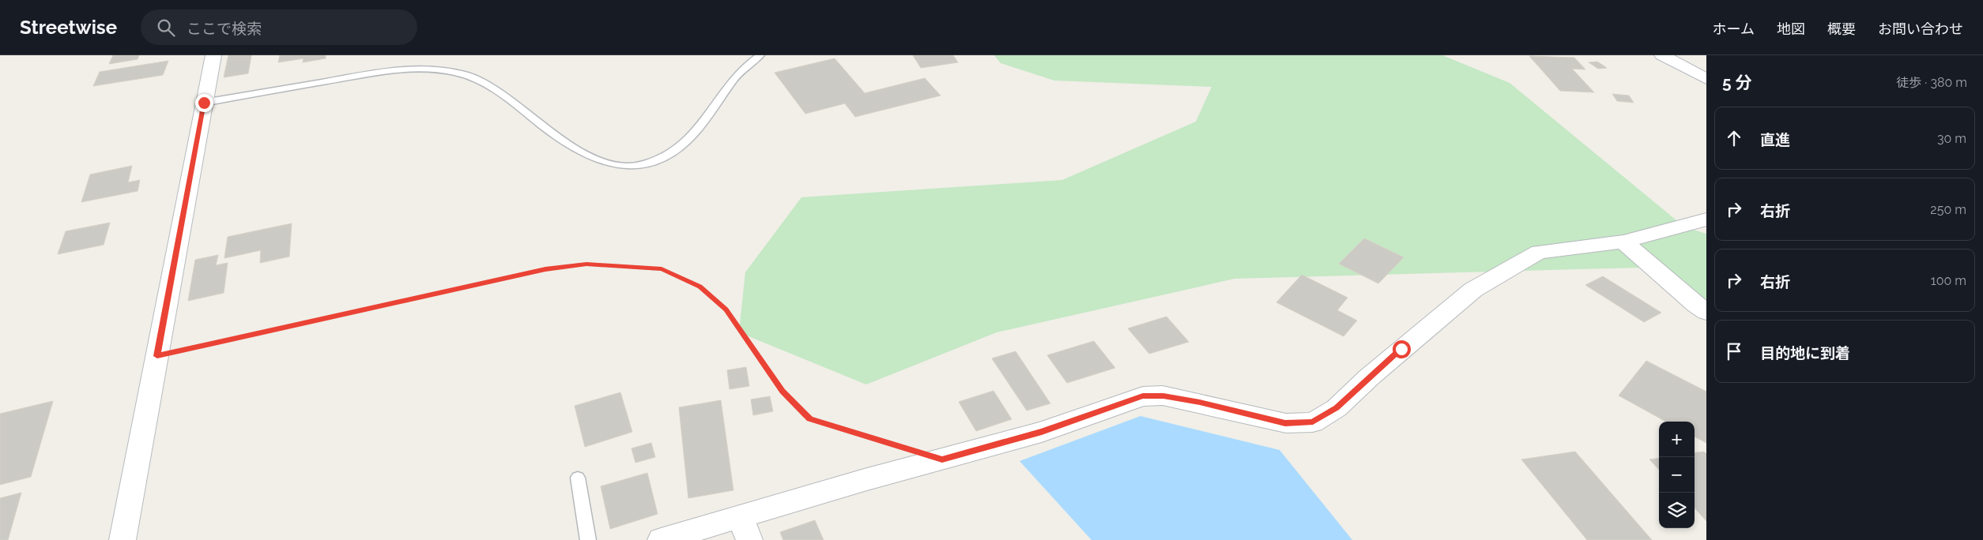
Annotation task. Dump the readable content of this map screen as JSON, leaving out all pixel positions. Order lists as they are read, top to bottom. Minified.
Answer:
{"page":{"header":"Streetwise","search":"ここで検索","nav":["ホーム","地図","概要","お問い合わせ"],"heading":["5 分","徒歩 · 380 m"],"list":[["直進","30 m"],["右折","250 m"],["右折","100 m"],"目的地に到着"],"map_buttons":["+","−"]}}
